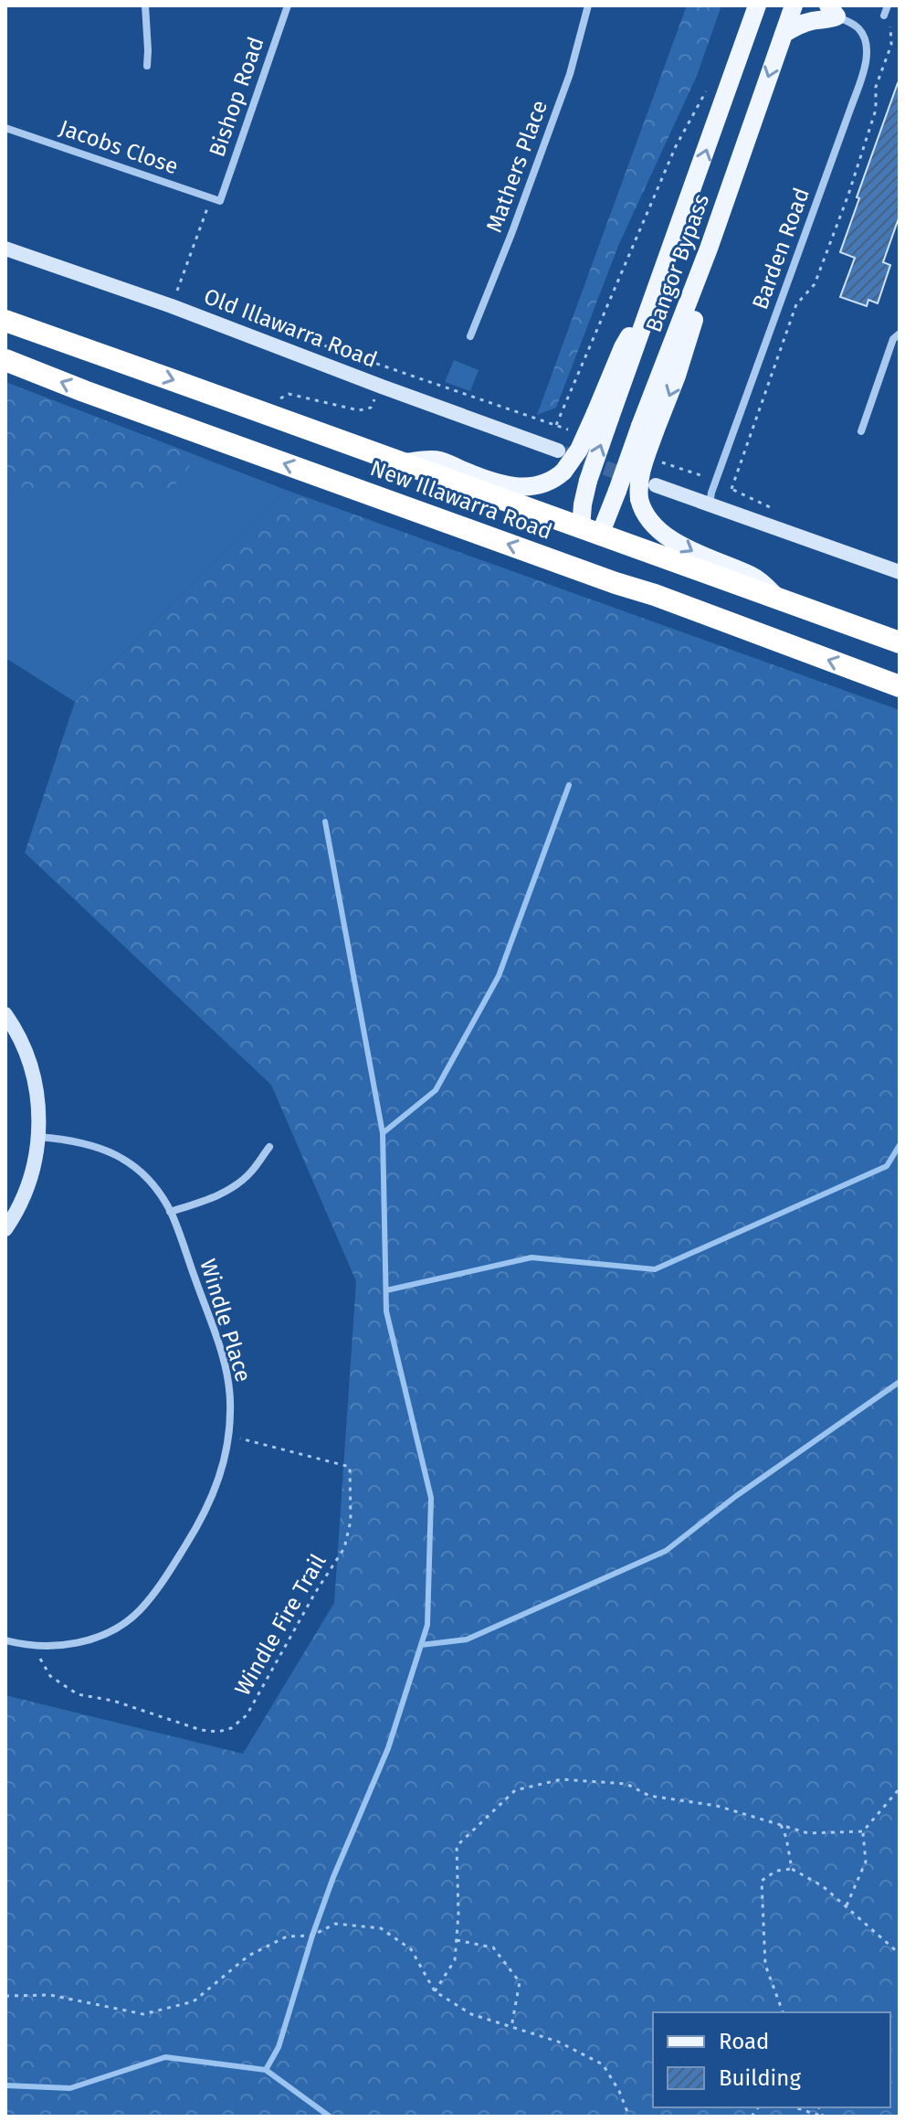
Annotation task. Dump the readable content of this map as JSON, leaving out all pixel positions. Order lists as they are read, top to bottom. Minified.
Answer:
{"streets":{"highway":["New Illawarra Road"],"main road":["Bangor Bypass"],"street":["Bishop Road","Jacobs Close","Mathers Place","Barden Road","Old Illawarra Road","Windle Place"],"path":["Windle Fire Trail"]},"crossings":[["Bishop Road","Jacobs Close"],["Bangor Bypass","New Illawarra Road"],["Windle Place","Windle Fire Trail"]],"legend":["Road","Building"]}
